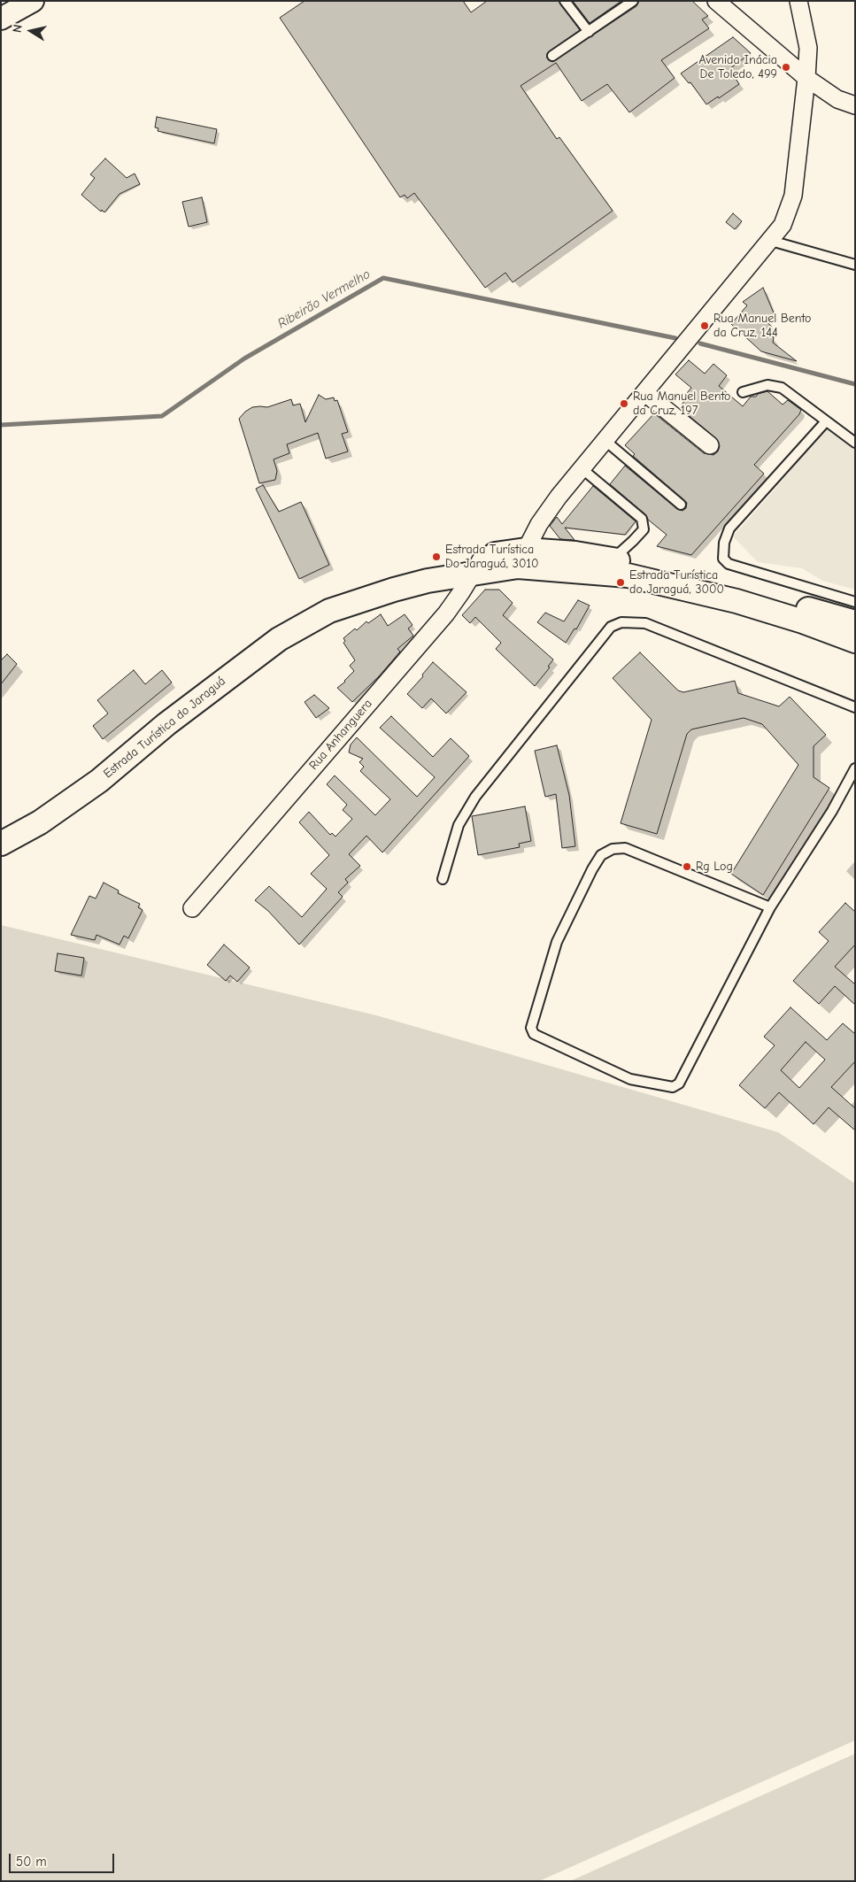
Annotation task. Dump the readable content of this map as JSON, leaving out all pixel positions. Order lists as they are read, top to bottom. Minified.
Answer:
{"streets":{"main road":["Estrada Turística do Jaraguá"],"street":["Rua Anhanguera"]},"crossings":[["Estrada Turística do Jaraguá","Rua Anhanguera"]],"water":["Ribeirão Vermelho"],"places":["Avenida Inácia De Toledo, 499","Rua Manuel Bento da Cruz, 144","Rua Manuel Bento da Cruz, 197","Estrada Turística Do Jaraguá, 3010","Estrada Turística do Jaraguá, 3000","Rg Log"],"scale_bar":"50 m","north":"left"}
